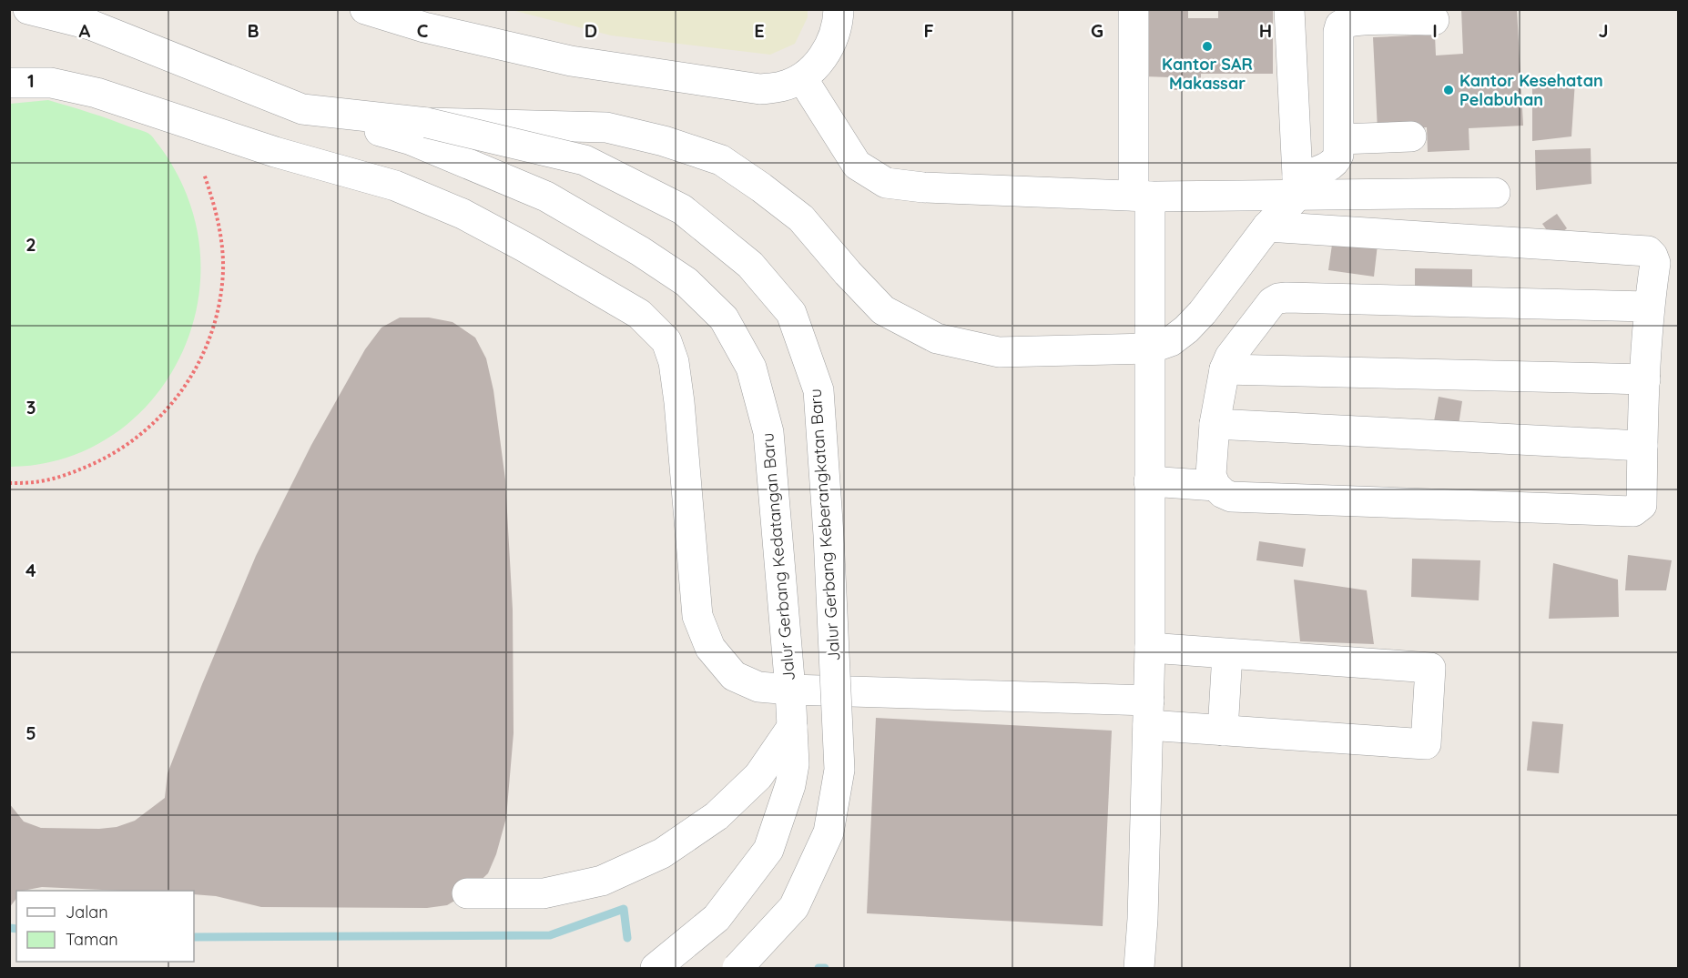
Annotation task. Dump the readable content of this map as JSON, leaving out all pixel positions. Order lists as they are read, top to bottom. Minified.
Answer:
{"streets":{"street":["Jalur Gerbang Keberangkatan Baru","Jalur Gerbang Kedatangan Baru"]},"places":["Kantor SAR Makassar","Kantor Kesehatan Pelabuhan"],"legend":["Jalan","Taman"],"grid":{"columns":["A","B","C","D","E","F","G","H","I","J"],"rows":["1","2","3","4","5"]}}
